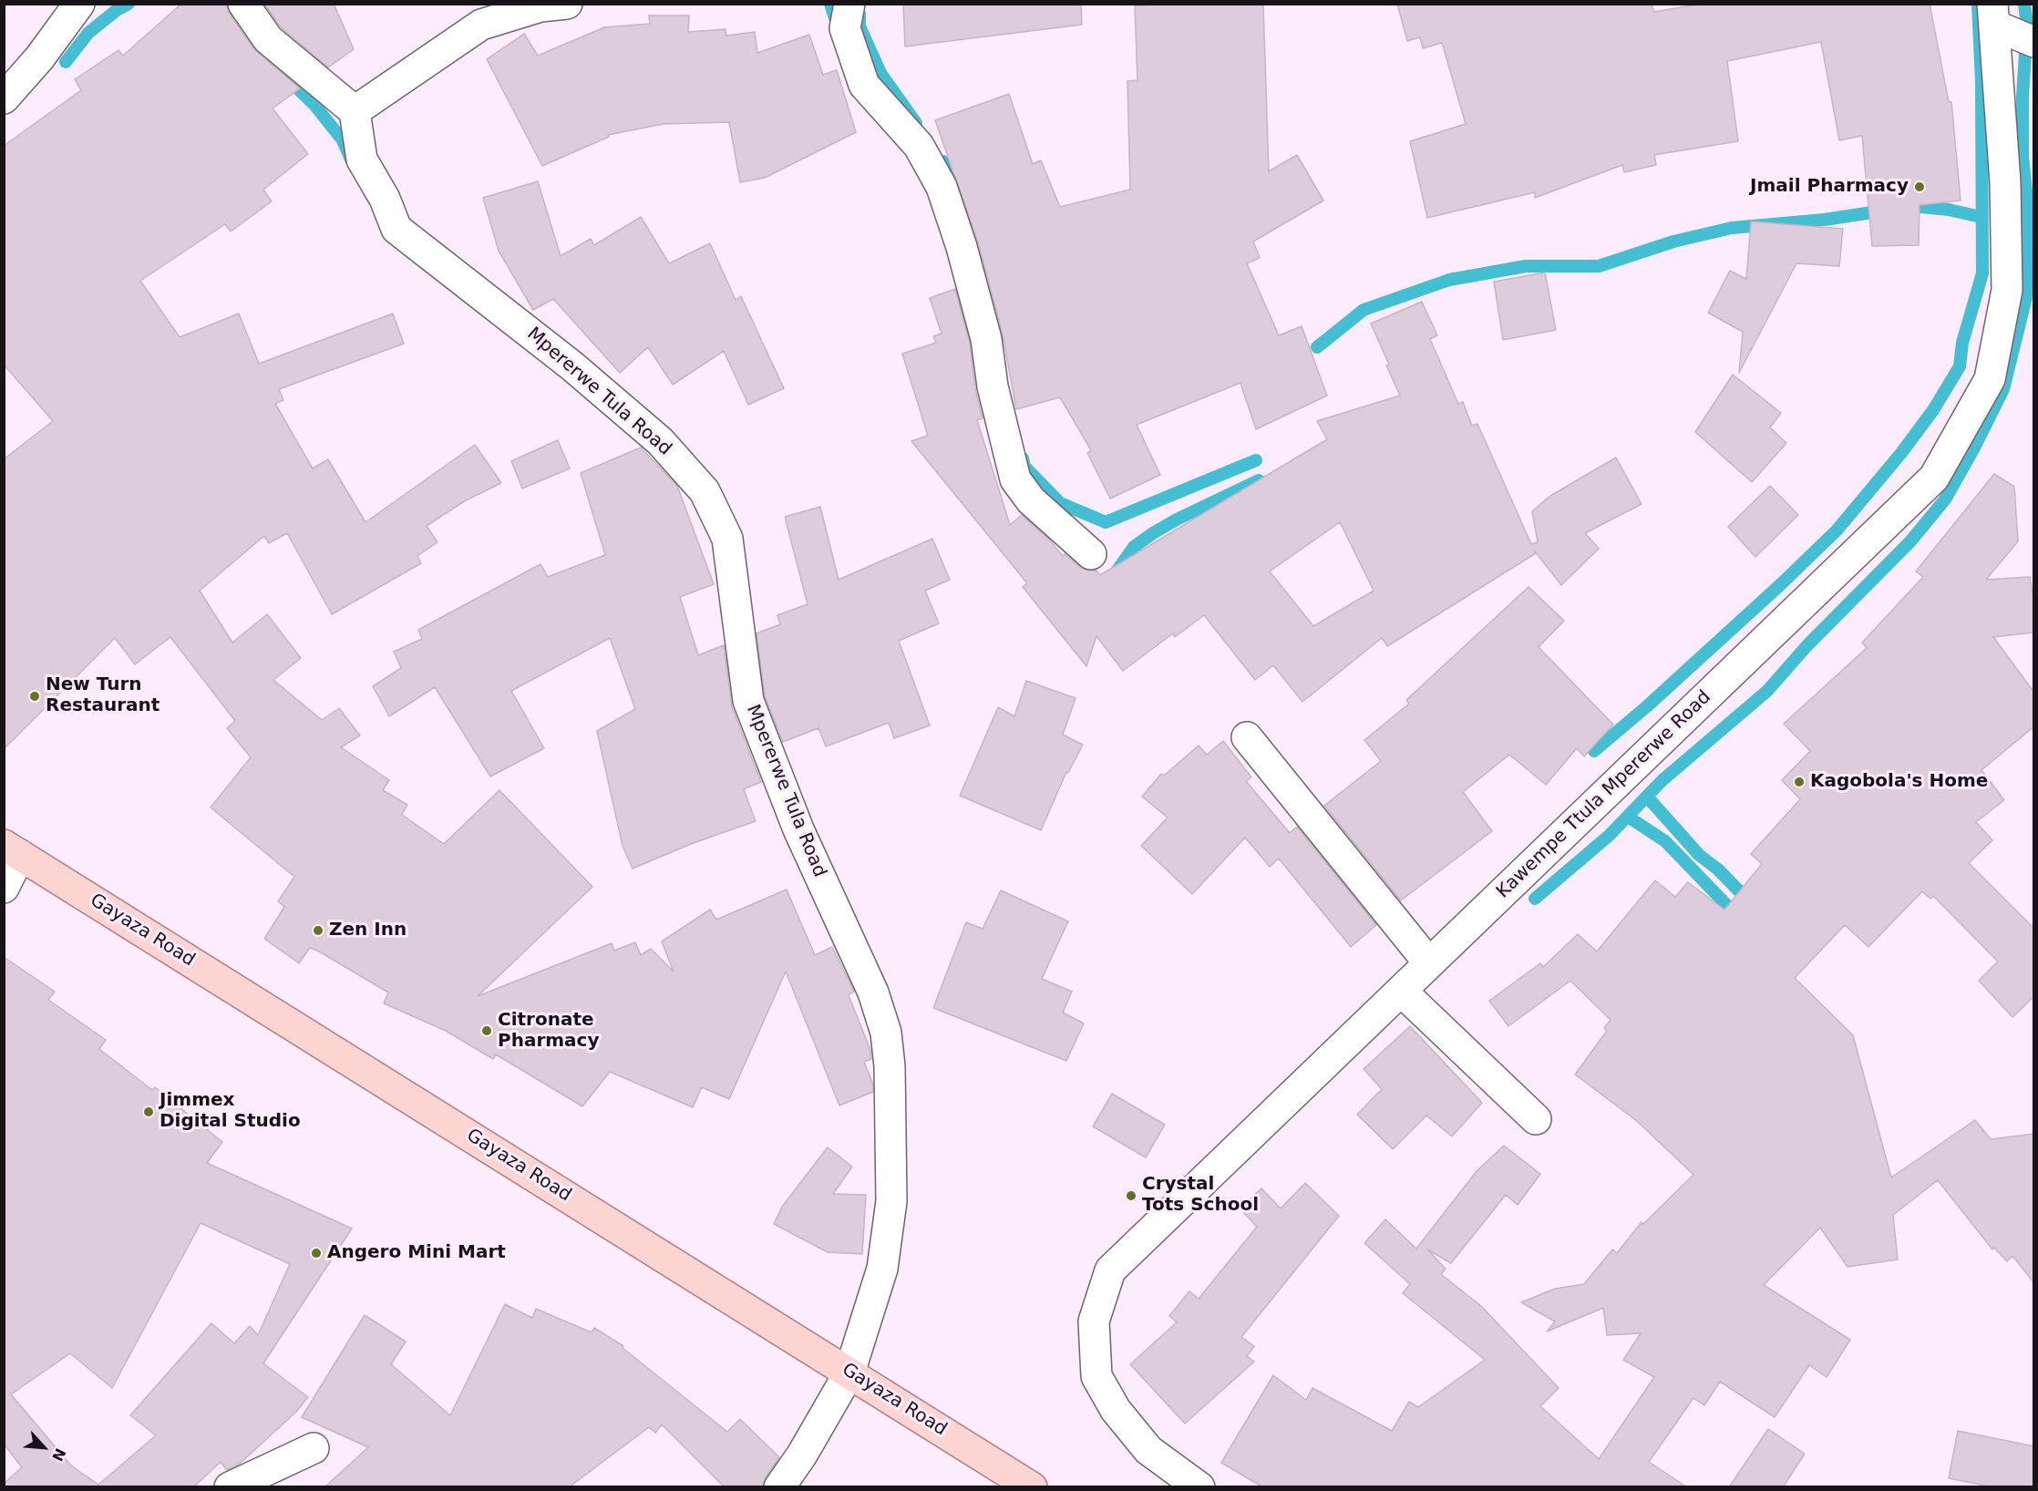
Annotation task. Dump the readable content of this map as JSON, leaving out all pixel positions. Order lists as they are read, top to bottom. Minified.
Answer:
{"streets":{"main road":["Gayaza Road"],"street":["Mpererwe Tula Road","Kawempe Ttula Mpererwe Road"]},"crossings":[["Mpererwe Tula Road","Gayaza Road"]],"places":["Jmail Pharmacy","New Turn Restaurant","Kagobola's Home","Zen Inn","Citronate Pharmacy","Jimmex Digital Studio","Crystal Tots School","Angero Mini Mart"],"north":"bottom right"}
